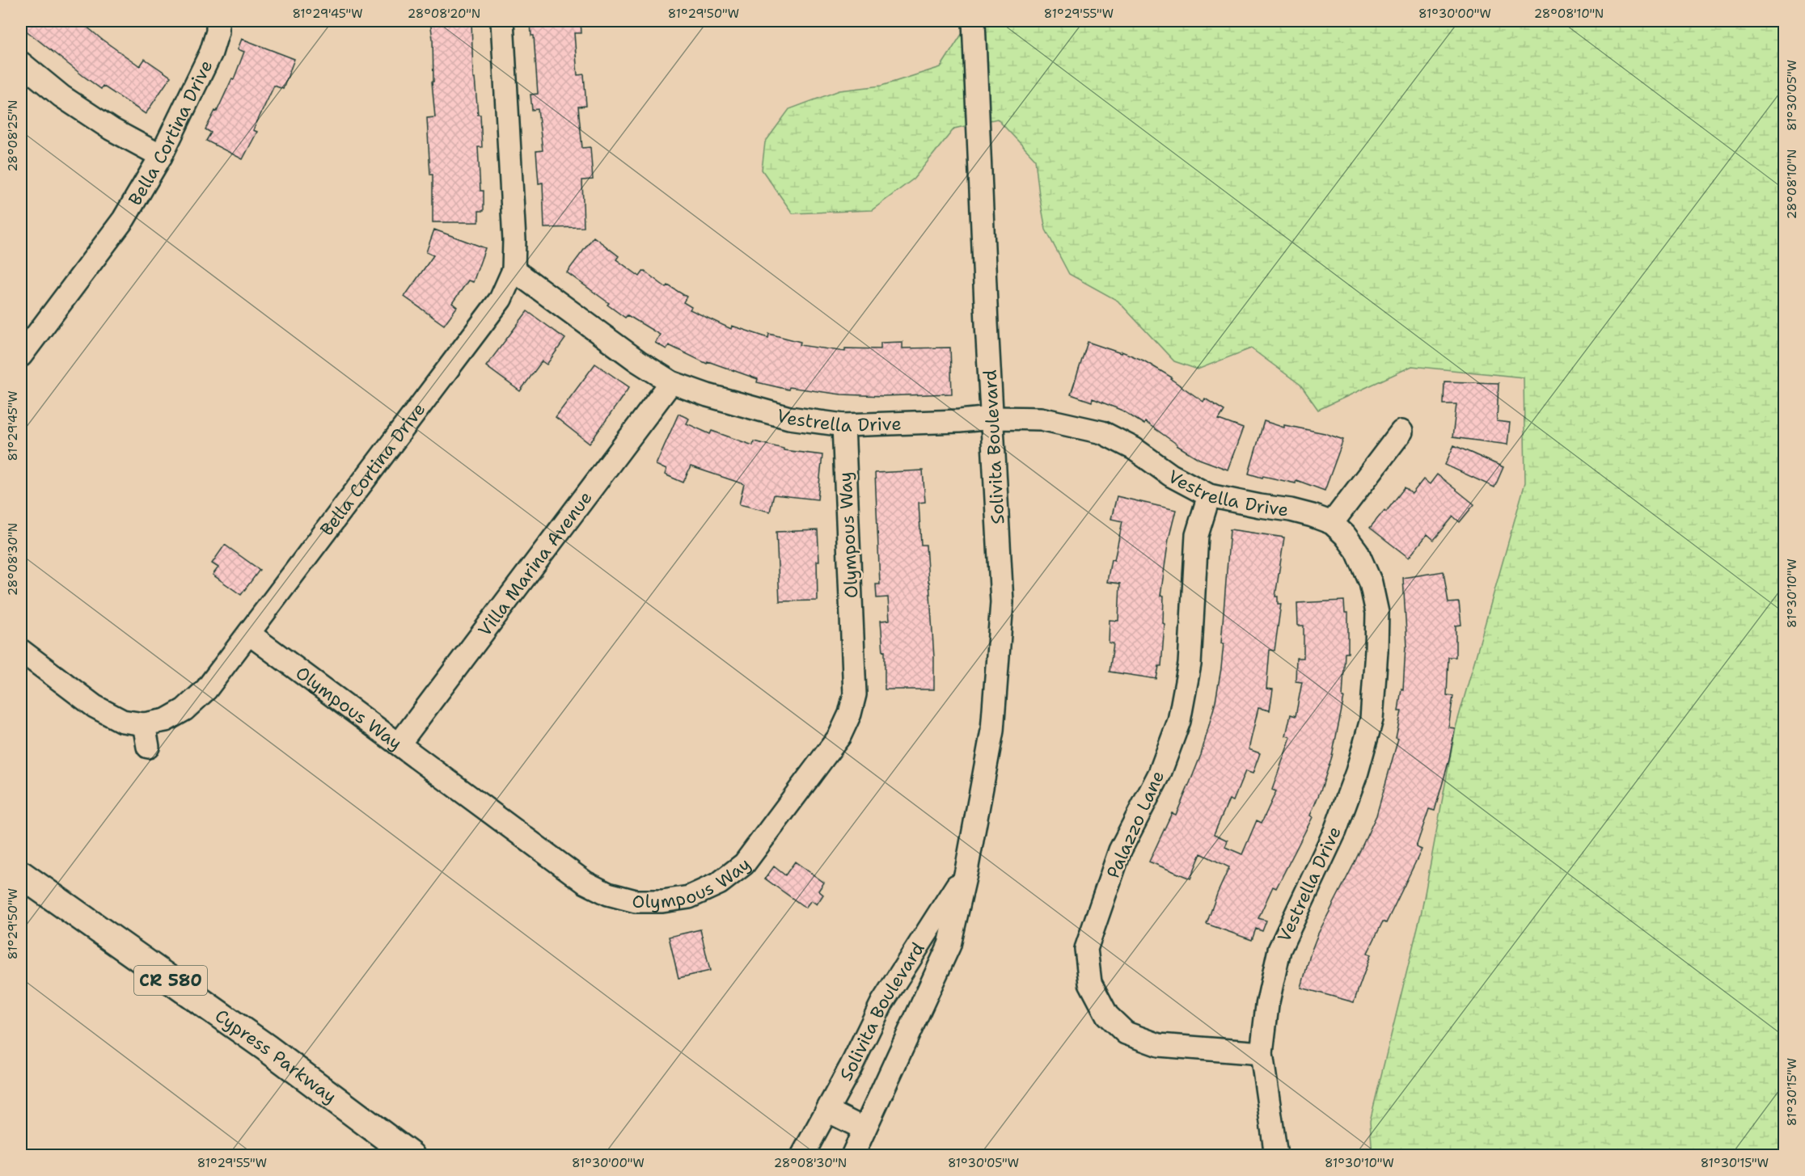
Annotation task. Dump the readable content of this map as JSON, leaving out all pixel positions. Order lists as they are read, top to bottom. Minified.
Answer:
{"streets":{"main road":["CR 580","Cypress Parkway"],"street":["Bella Cortina Drive","Vestrella Drive","Solivita Boulevard","Olympous Way","Villa Marina Avenue","Palazzo Lane"]},"crossings":[["Bella Cortina Drive","Vestrella Drive"],["Bella Cortina Drive","Olympous Way"],["Vestrella Drive","Solivita Boulevard"],["Vestrella Drive","Olympous Way"],["Vestrella Drive","Villa Marina Avenue"],["Vestrella Drive","Palazzo Lane"],["Olympous Way","Villa Marina Avenue"]],"coordinates":["81°29'45\"W","28°08'20\"N","81°29'50\"W","81°29'55\"W","81°30'00\"W","28°08'10\"N","81°30'05\"W","28°08'25\"N","28°08'30\"N","81°30'10\"W","81°30'15\"W"]}
